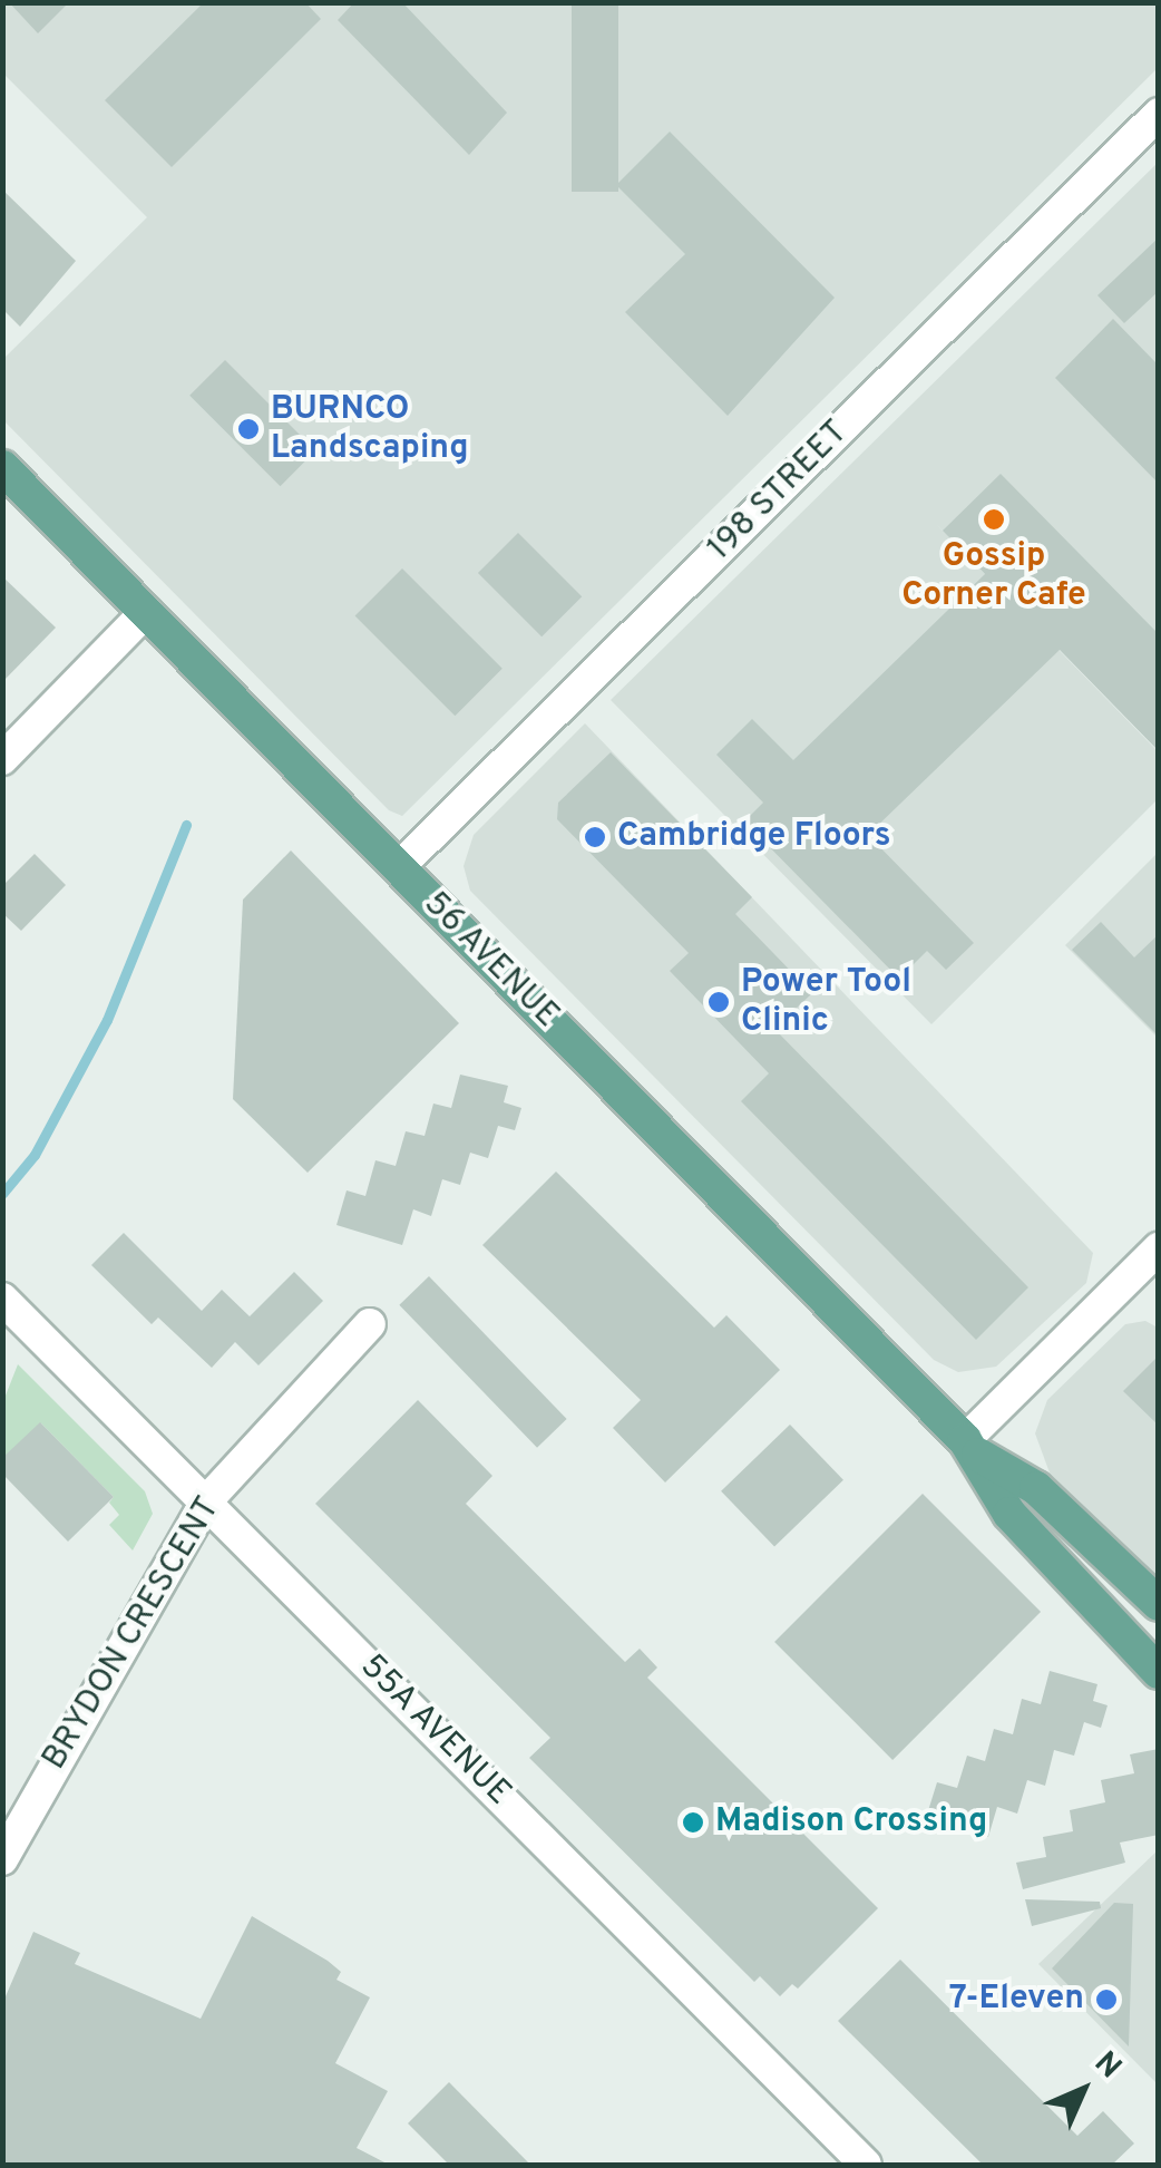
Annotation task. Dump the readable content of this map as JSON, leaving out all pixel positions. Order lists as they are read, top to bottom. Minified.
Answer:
{"streets":{"main road":["56 AVENUE"],"street":["198 STREET","BRYDON CRESCENT","55A AVENUE"]},"crossings":[["198 STREET","56 AVENUE"],["BRYDON CRESCENT","55A AVENUE"]],"places":["BURNCO Landscaping","Gossip Corner Cafe","Cambridge Floors","Power Tool Clinic","Madison Crossing","7-Eleven"],"north":"top right"}
